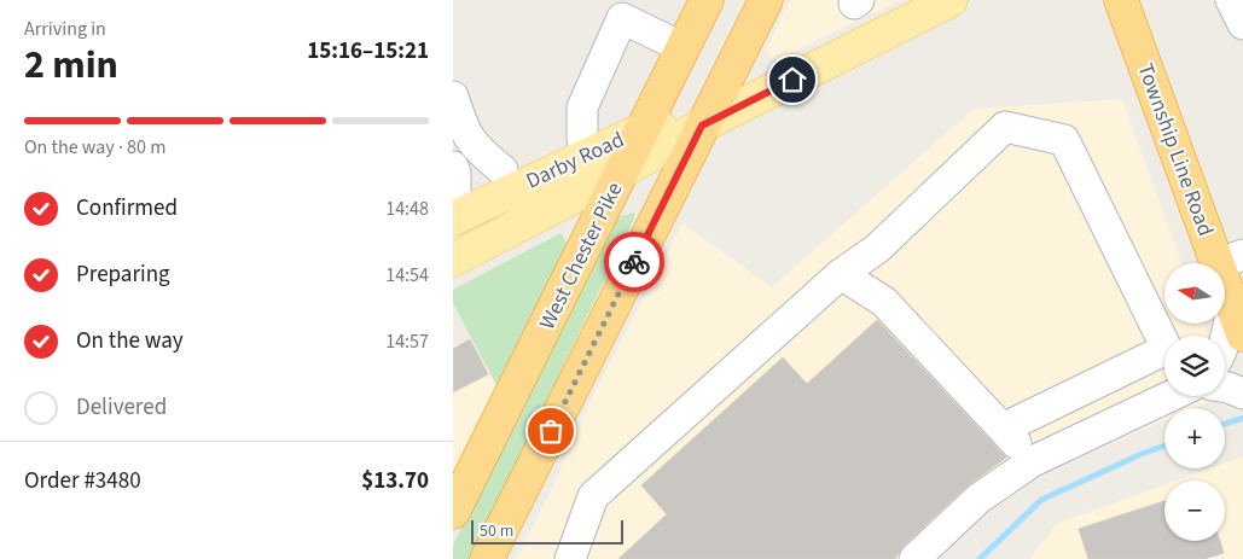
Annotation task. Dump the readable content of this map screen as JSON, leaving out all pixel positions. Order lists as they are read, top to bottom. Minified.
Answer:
{"streets":{"highway":["Township Line Road","West Chester Pike"],"main road":["Darby Road"]},"crossings":[["Darby Road","West Chester Pike"]],"scale_bar":"50 m","north":"left","page":{"heading":["2 min","Arriving in","15:16–15:21"],"panel":["Order #3480","$13.70"],"bar":"On the way · 80 m","list":[["Confirmed","14:48"],["Preparing","14:54"],["On the way","14:57"],"Delivered"],"map_buttons":["+","−"],"scale":"50 m"}}
